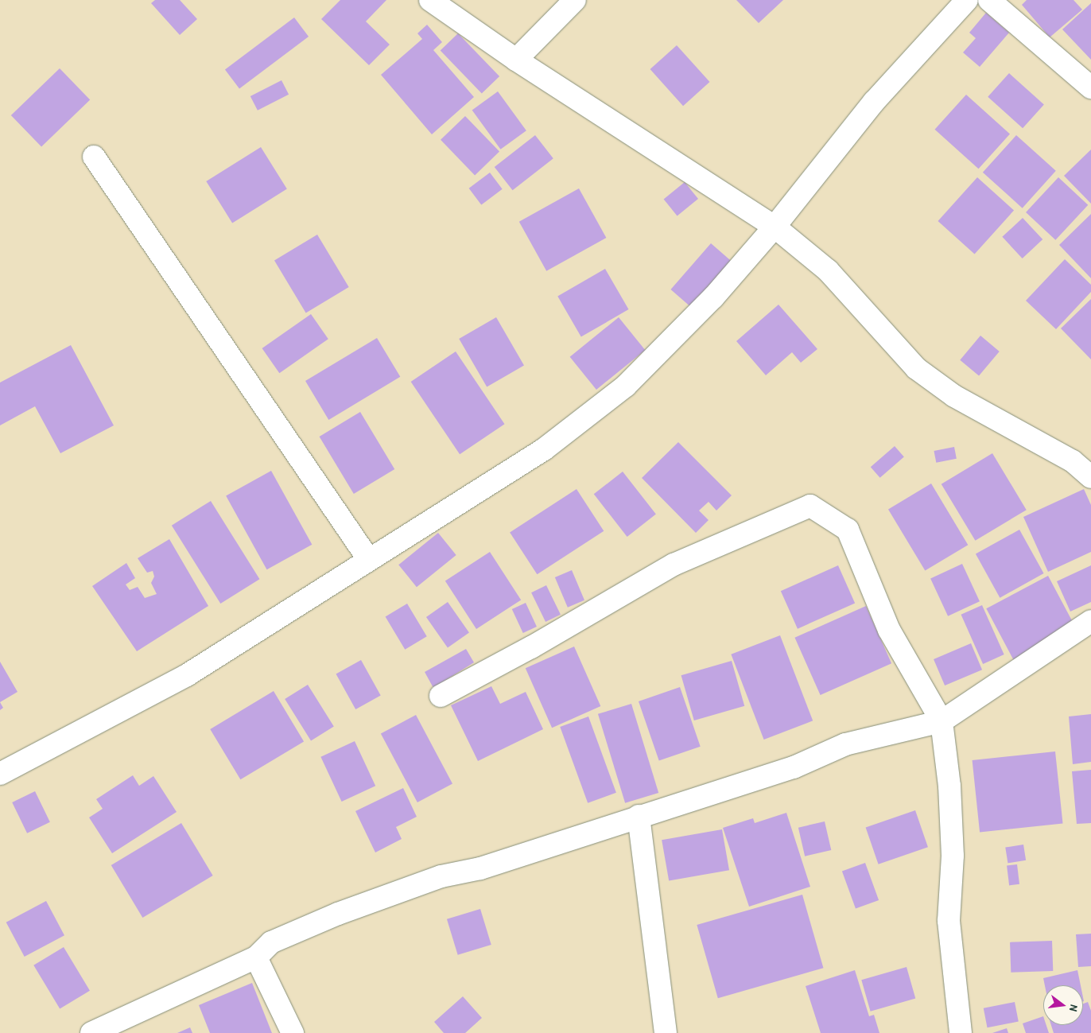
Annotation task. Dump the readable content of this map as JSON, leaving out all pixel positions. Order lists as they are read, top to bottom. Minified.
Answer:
{"north":"right"}
